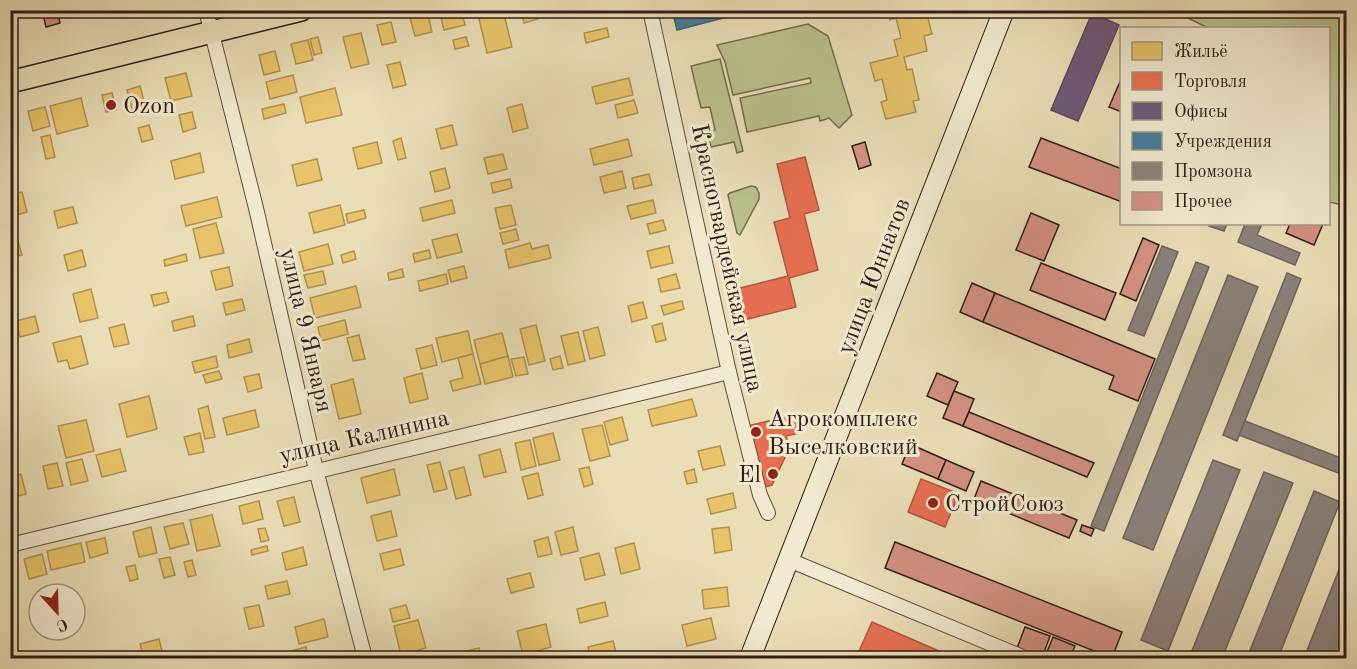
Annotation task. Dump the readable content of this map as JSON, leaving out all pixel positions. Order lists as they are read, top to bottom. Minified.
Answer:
{"streets":{"main road":["улица Юннатов"],"street":["Красногвардейская улица","улица 9 Января","улица Калинина"]},"crossings":[["Красногвардейская улица","улица Калинина"],["улица 9 Января","улица Калинина"]],"places":["Ozon","Агрокомплекс Выселковский","El","СтройСоюз"],"legend":["Жильё","Торговля","Офисы","Учреждения","Промзона","Прочее"],"north":"bottom"}
